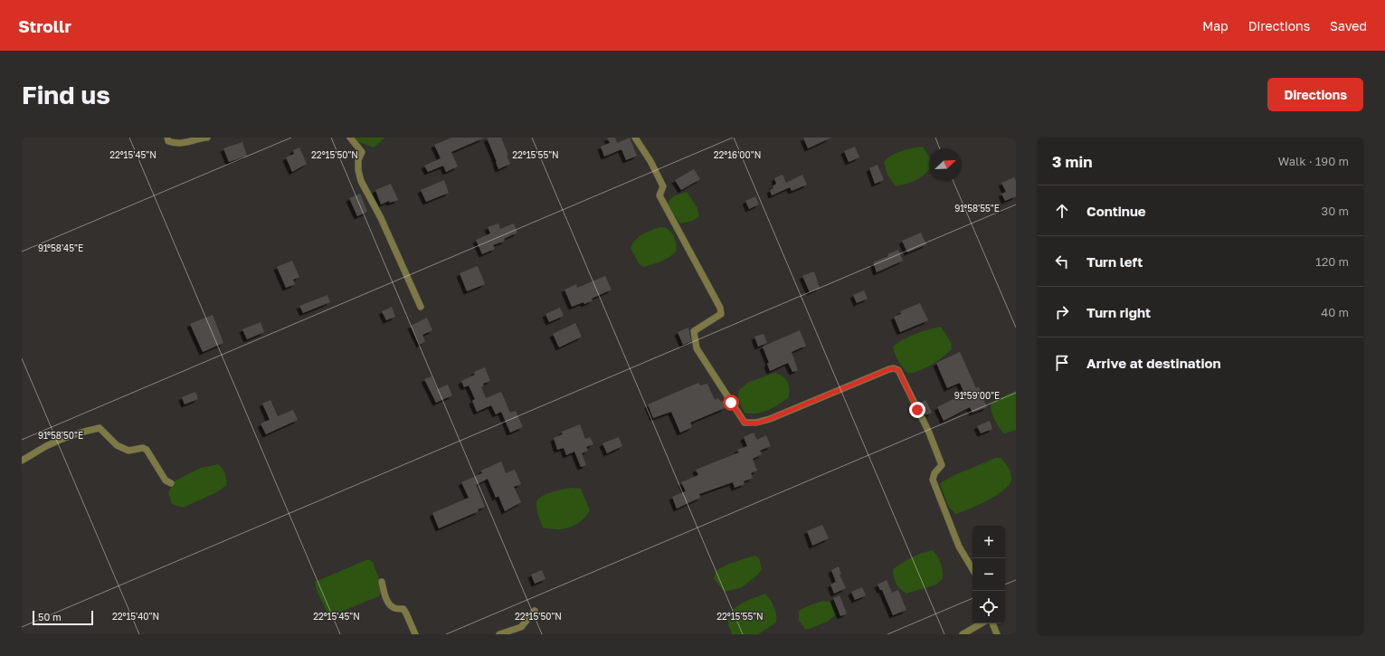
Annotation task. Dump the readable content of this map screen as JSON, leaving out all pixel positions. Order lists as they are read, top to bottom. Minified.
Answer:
{"scale_bar":"50 m","north":"top right","page":{"header":"Strollr","nav":["Map","Directions","Saved"],"buttons":"Directions","title":"Find us","heading":["3 min","Walk · 190 m"],"list":[["Continue","30 m"],["Turn left","120 m"],["Turn right","40 m"],"Arrive at destination"],"map_buttons":["+","−"],"scale":"50 m"},"coordinates":["22°15'45\"N","22°15'50\"N","22°15'55\"N","22°16'00\"N","91°58'55\"E","91°58'45\"E","91°59'00\"E","91°58'50\"E","22°15'40\"N"]}
